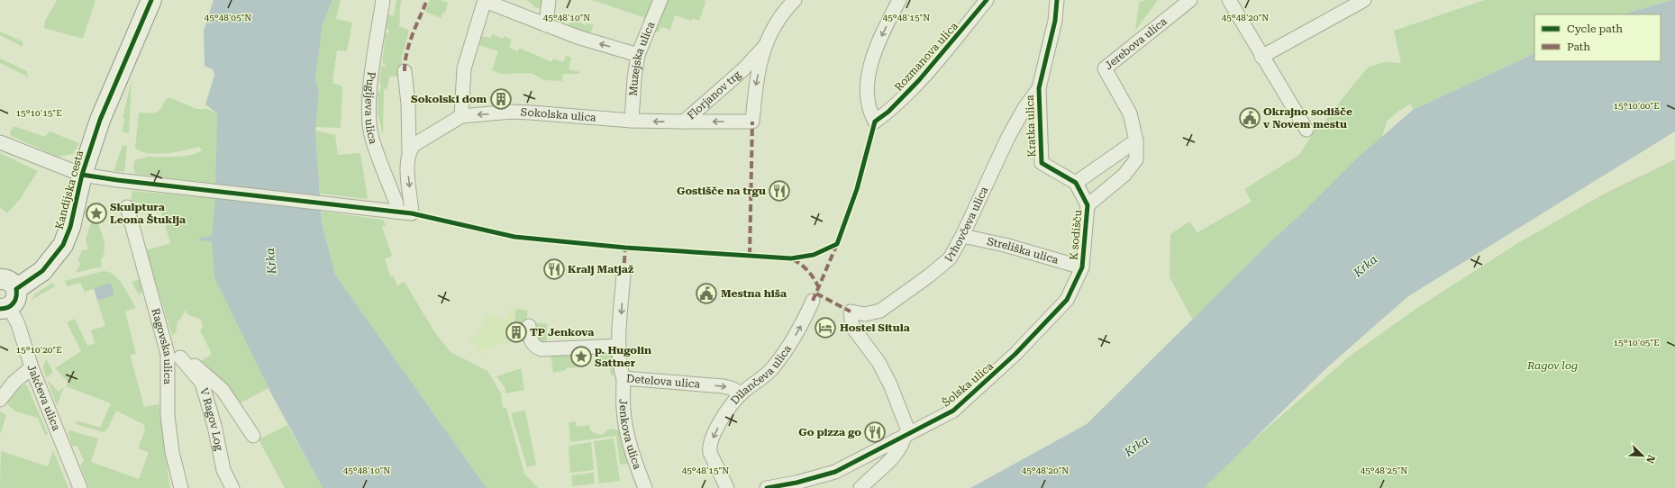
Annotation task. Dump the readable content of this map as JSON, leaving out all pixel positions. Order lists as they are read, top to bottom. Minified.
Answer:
{"streets":{"main road":["Kandijska cesta"],"street":["Jerebova ulica","Rozmanova ulica","Muzejska ulica","Florjanov trg","Pugljeva ulica","Sokolska ulica","Kratka ulica","Vrhovčeva ulica","K sodišču","Streliška ulica","Ragovska ulica","Dilančeva ulica","Detelova ulica","Šolska ulica","Jakčeva ulica","V Ragov Log","Jenkova ulica"]},"crossings":[["Muzejska ulica","Florjanov trg"],["Muzejska ulica","Sokolska ulica"],["Florjanov trg","Sokolska ulica"],["Kratka ulica","Vrhovčeva ulica"],["Kratka ulica","K sodišču"],["Vrhovčeva ulica","Streliška ulica"],["Vrhovčeva ulica","Šolska ulica"],["K sodišču","Streliška ulica"],["K sodišču","Šolska ulica"],["Streliška ulica","Šolska ulica"],["Ragovska ulica","V Ragov Log"],["Dilančeva ulica","Detelova ulica"],["Detelova ulica","Jenkova ulica"]],"water":["Krka"],"parks":["Ragov log"],"places":{"building":["Sokolski dom","TP Jenkova"],"public building":["Okrajno sodišče v Novem mestu","Mestna hiša"],"restaurant":["Gostišče na trgu","Kralj Matjaž","Go pizza go"],"place":["Skulptura Leona Štuklja","p. Hugolin Sattner"],"hotel":["Hostel Situla"]},"legend":["Cycle path","Path"],"north":"bottom right","coordinates":["45°48'05\"N","45°48'10\"N","45°48'15\"N","45°48'20\"N","15°10'00\"E","15°10'15\"E","15°10'05\"E","15°10'20\"E","45°48'25\"N"]}
